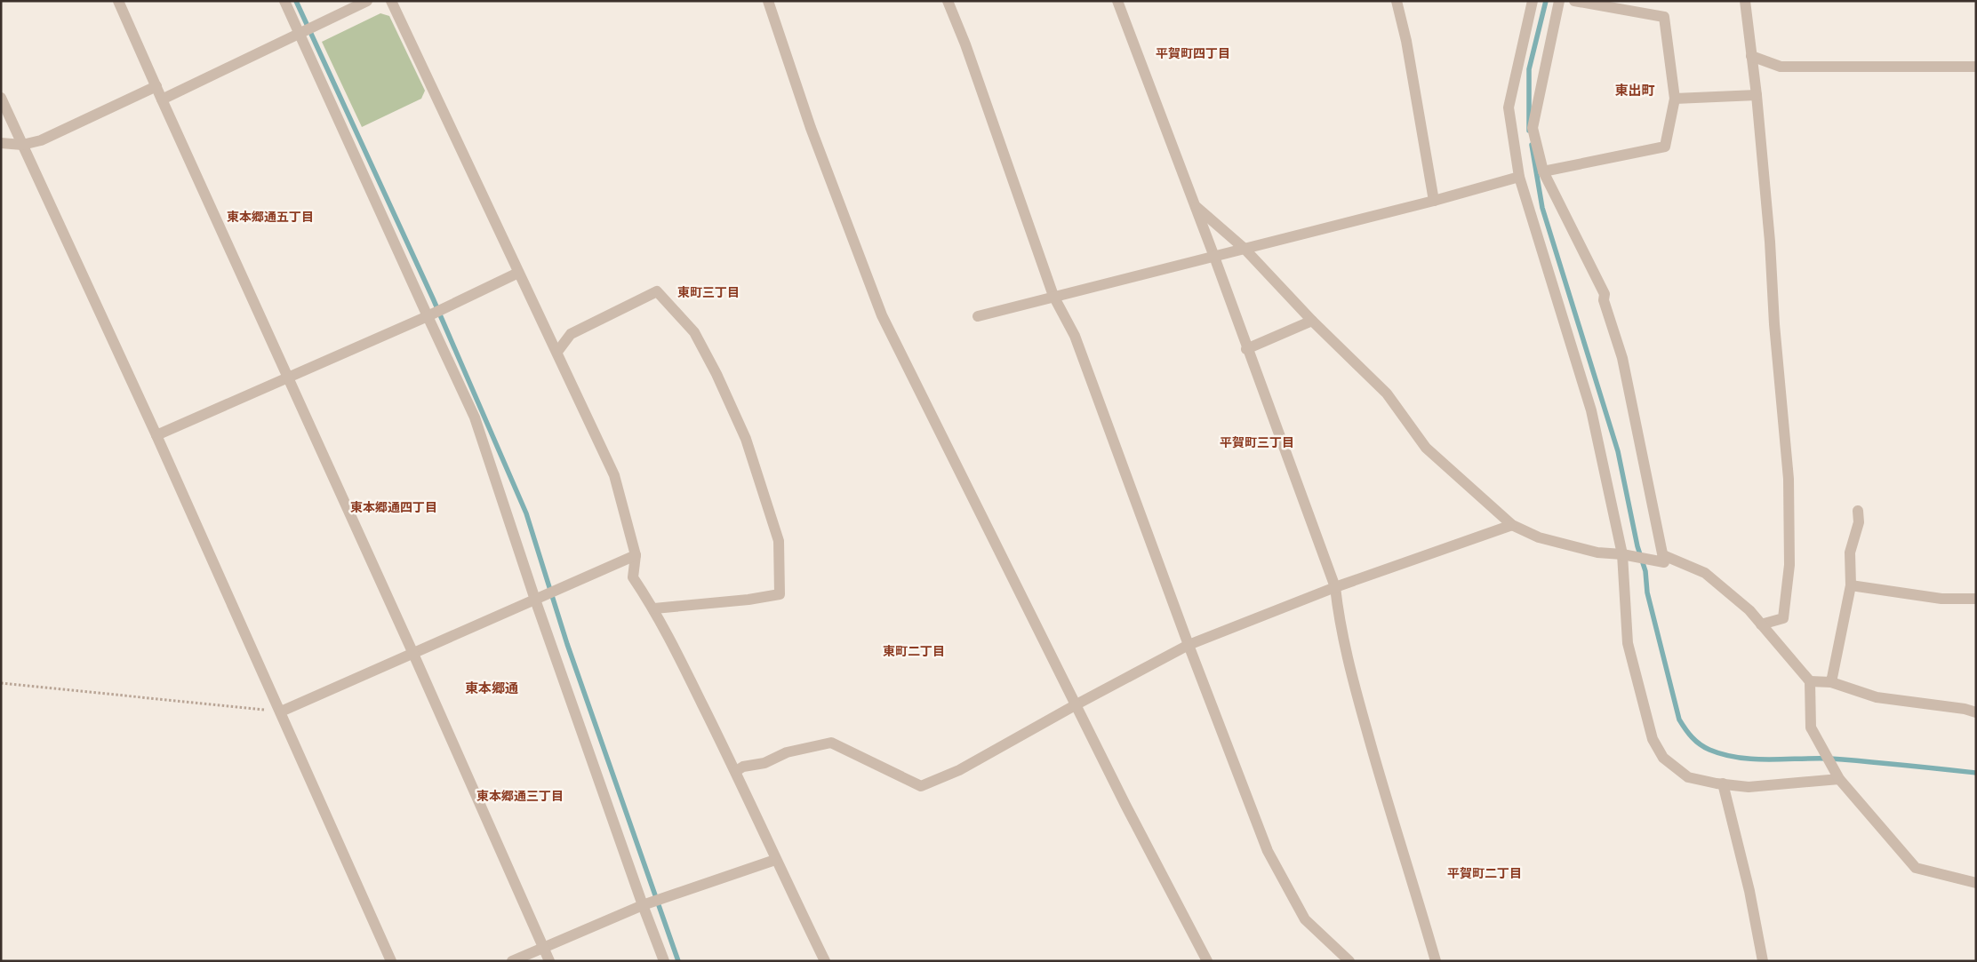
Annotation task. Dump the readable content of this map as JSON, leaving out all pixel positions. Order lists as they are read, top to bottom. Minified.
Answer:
{"districts":["平賀町四丁目","東出町","東本郷通五丁目","東町三丁目","平賀町三丁目","東本郷通四丁目","東町二丁目","東本郷通","東本郷通三丁目","平賀町二丁目"]}
